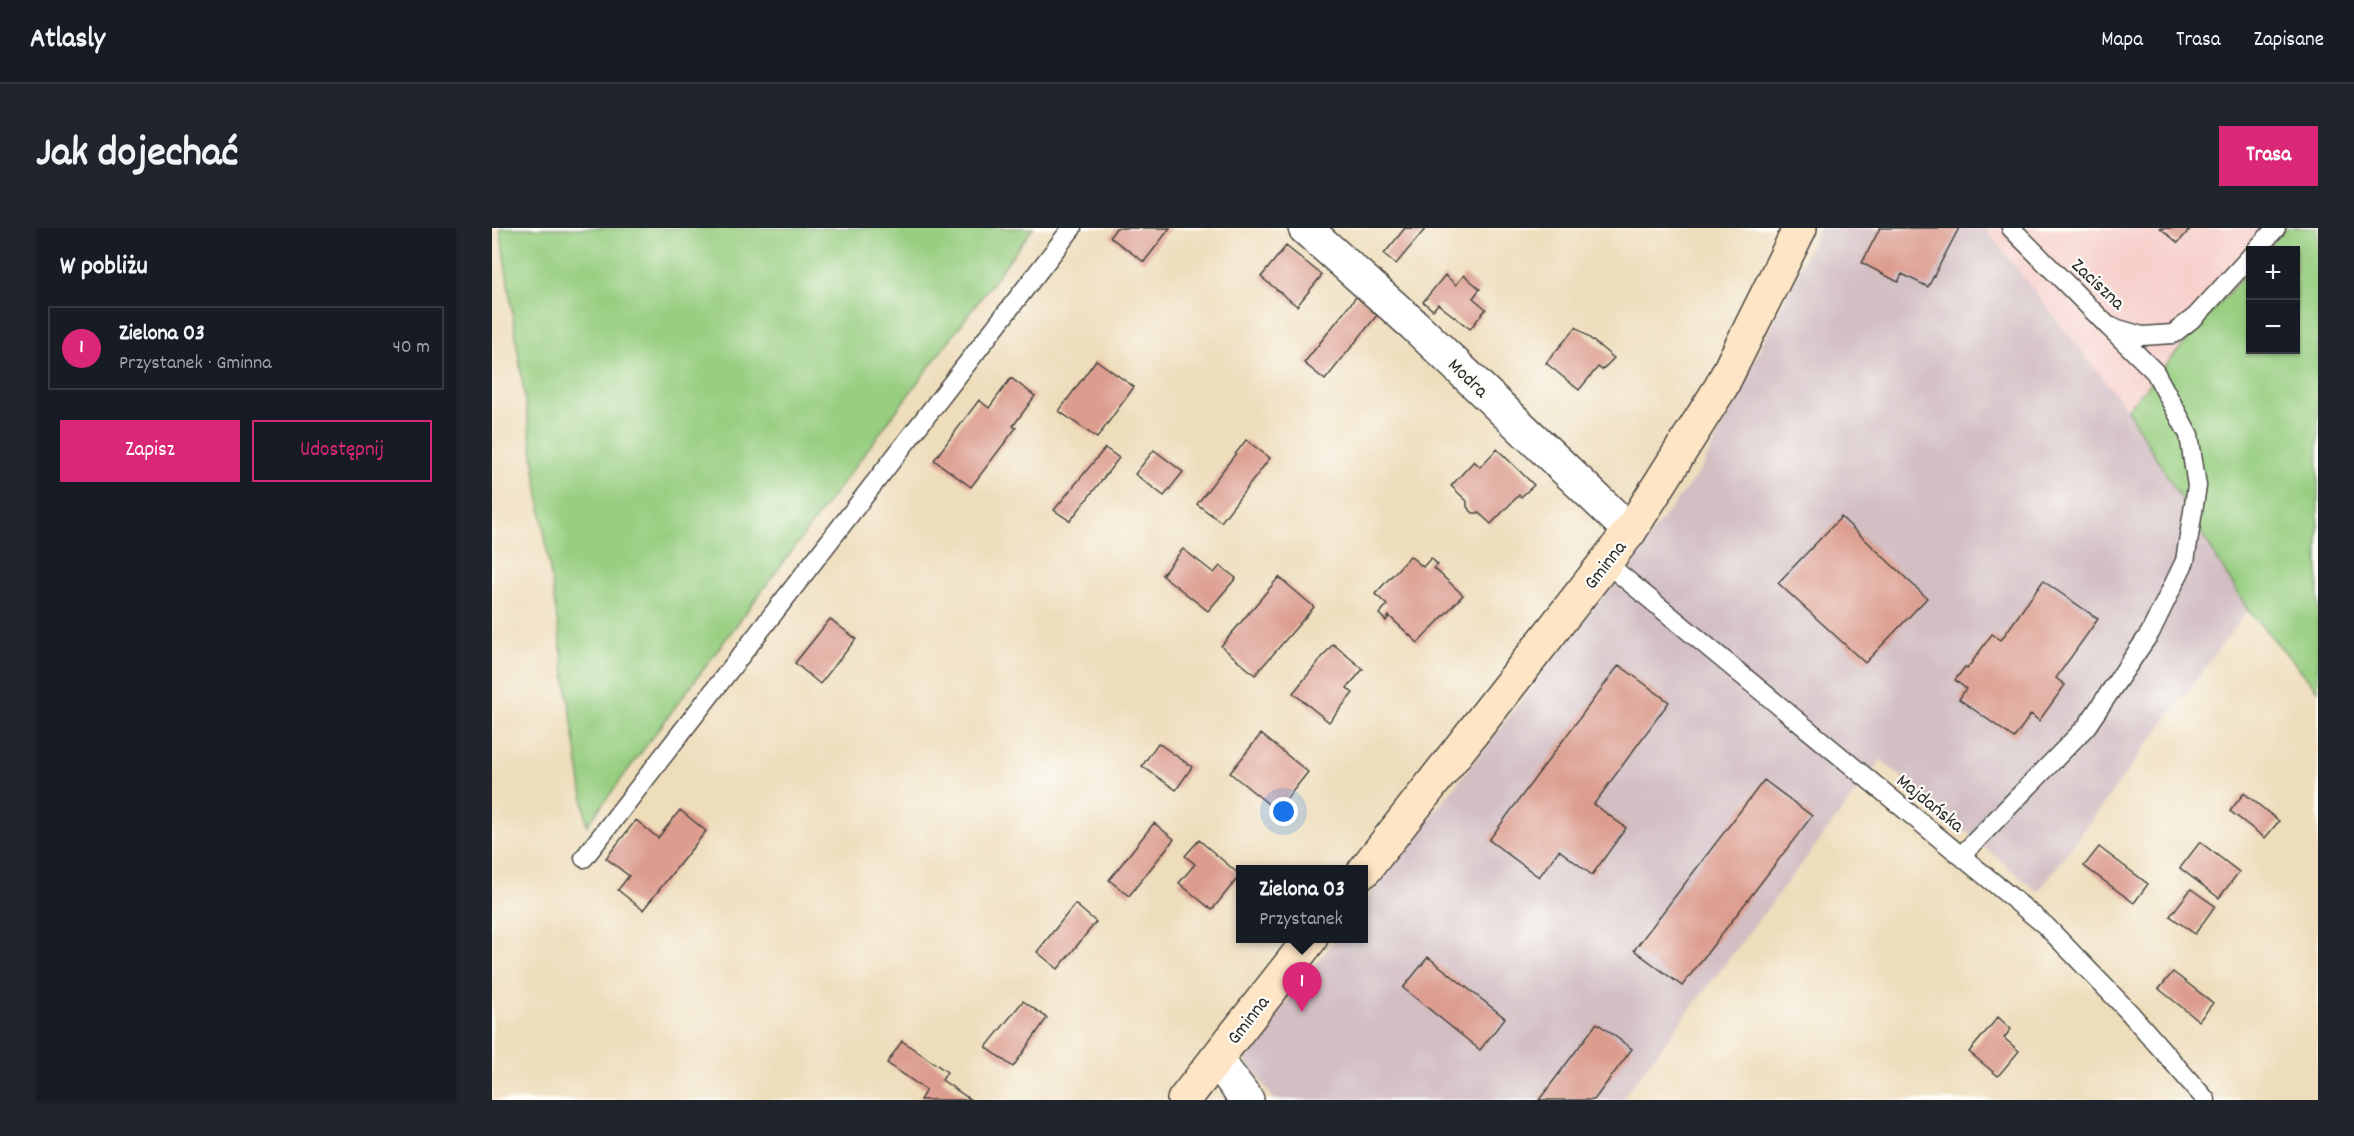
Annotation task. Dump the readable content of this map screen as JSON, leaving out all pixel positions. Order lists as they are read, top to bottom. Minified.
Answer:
{"streets":{"main road":["Gminna"],"street":["Modra"],"lane":["Zaciszna","Majdańska"]},"crossings":[["Modra","Gminna"],["Gminna","Majdańska"]],"page":{"header":"Atlasly","nav":["Mapa","Trasa","Zapisane"],"title":"Jak dojechać","buttons":["Trasa",["Zapisz","Udostępnij"]],"heading":"W pobliżu","map_buttons":["+","−"],"list":[{"mark":"1","name":"Zielona 03","note":"Przystanek · Gminna","value":"40 m"}],"popup":["Zielona 03","Przystanek"],"pins":"1"}}
